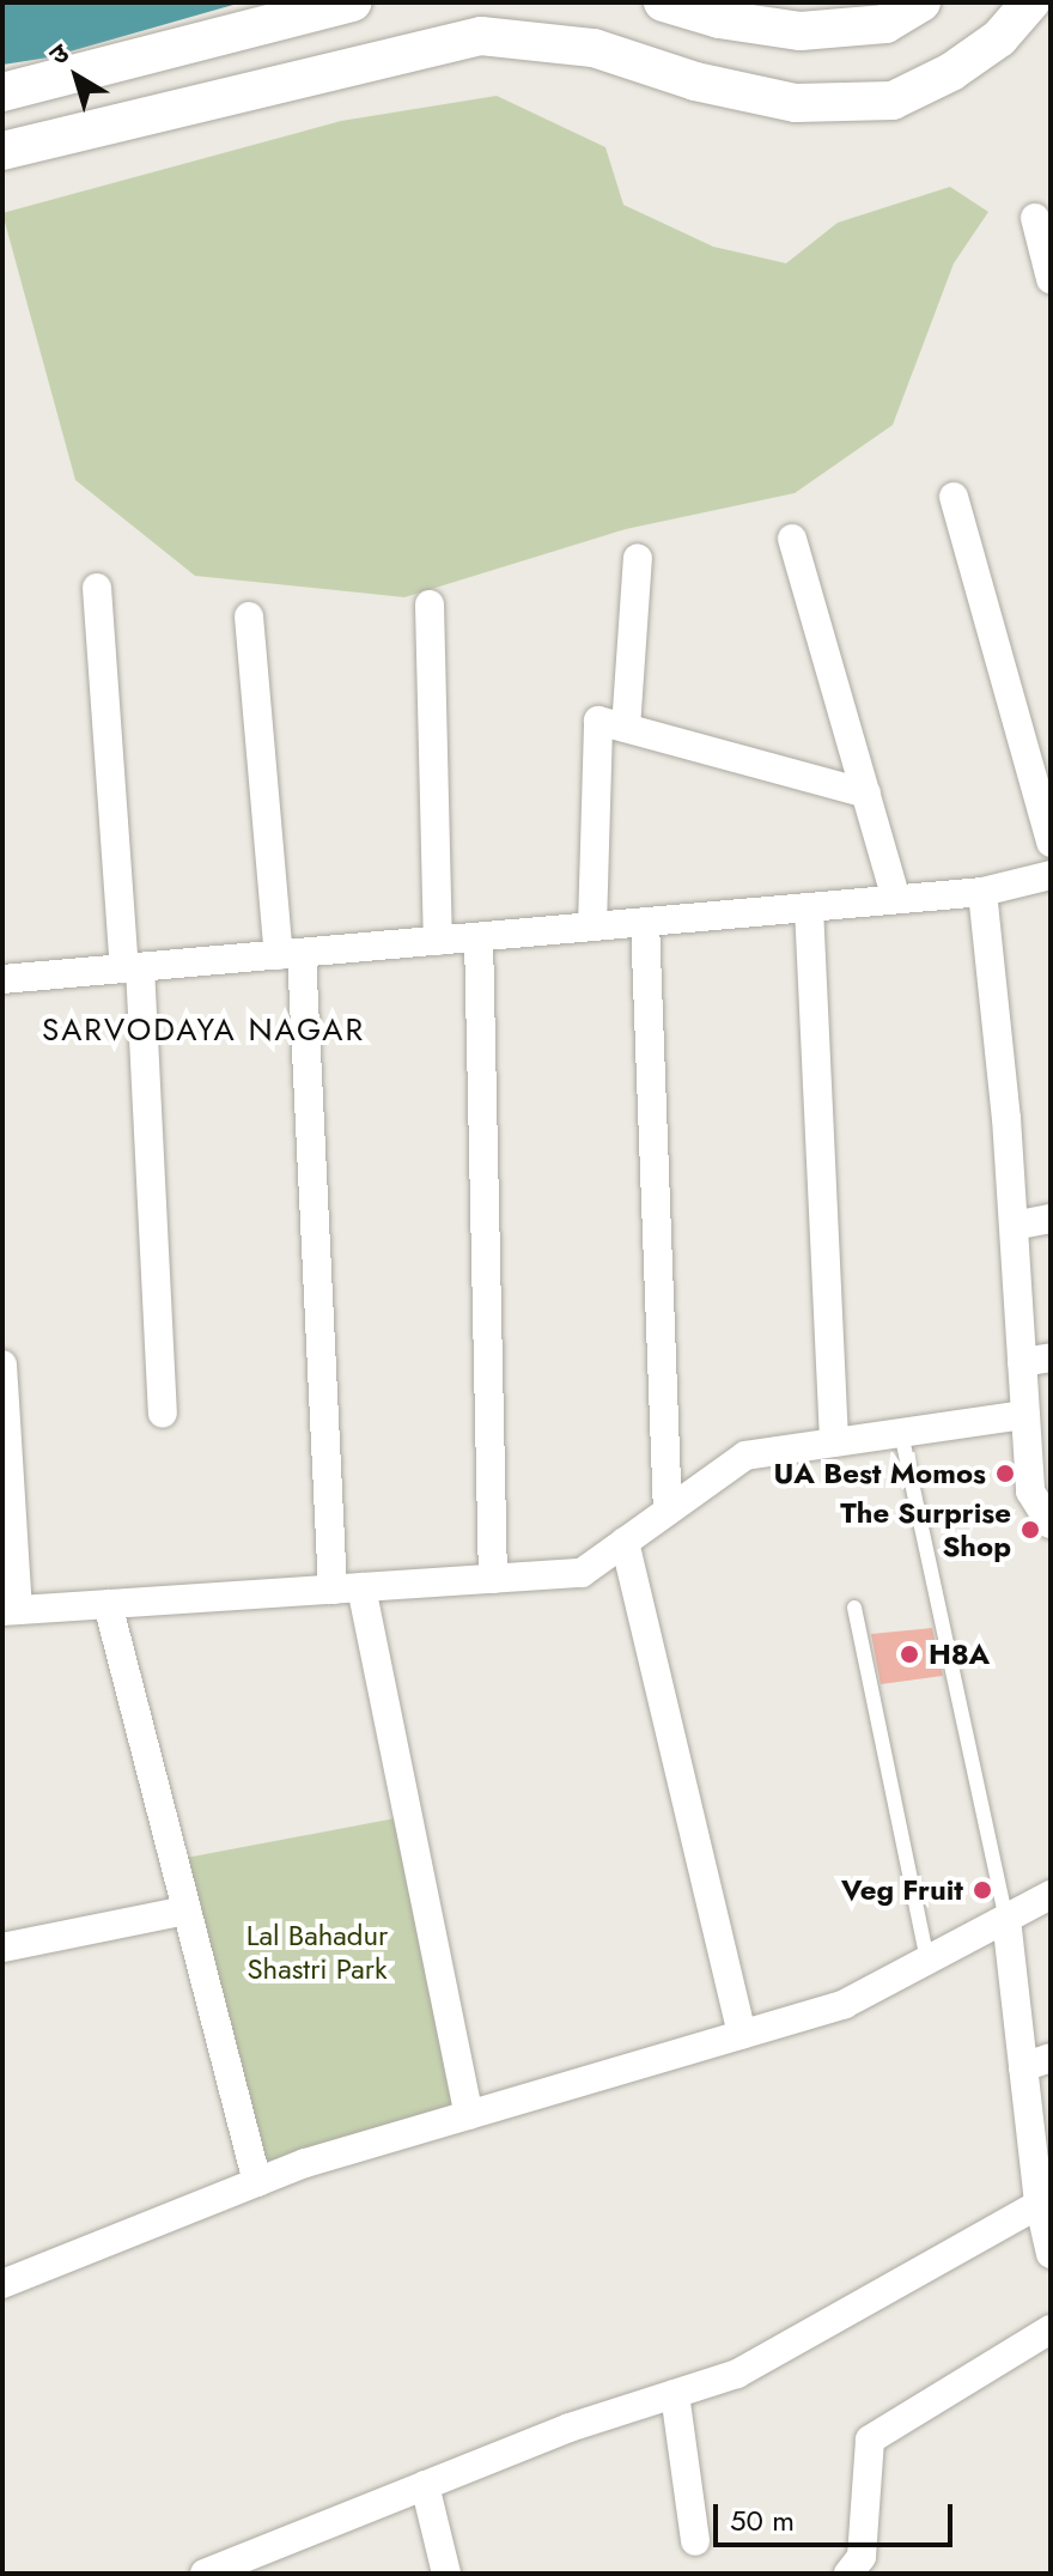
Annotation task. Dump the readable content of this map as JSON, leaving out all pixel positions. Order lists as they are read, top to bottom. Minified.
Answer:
{"districts":["SARVODAYA NAGAR"],"parks":["Lal Bahadur Shastri Park"],"places":["UA Best Momos","The Surprise Shop","H8A","Veg Fruit"],"scale_bar":"50 m","north":"top left"}
